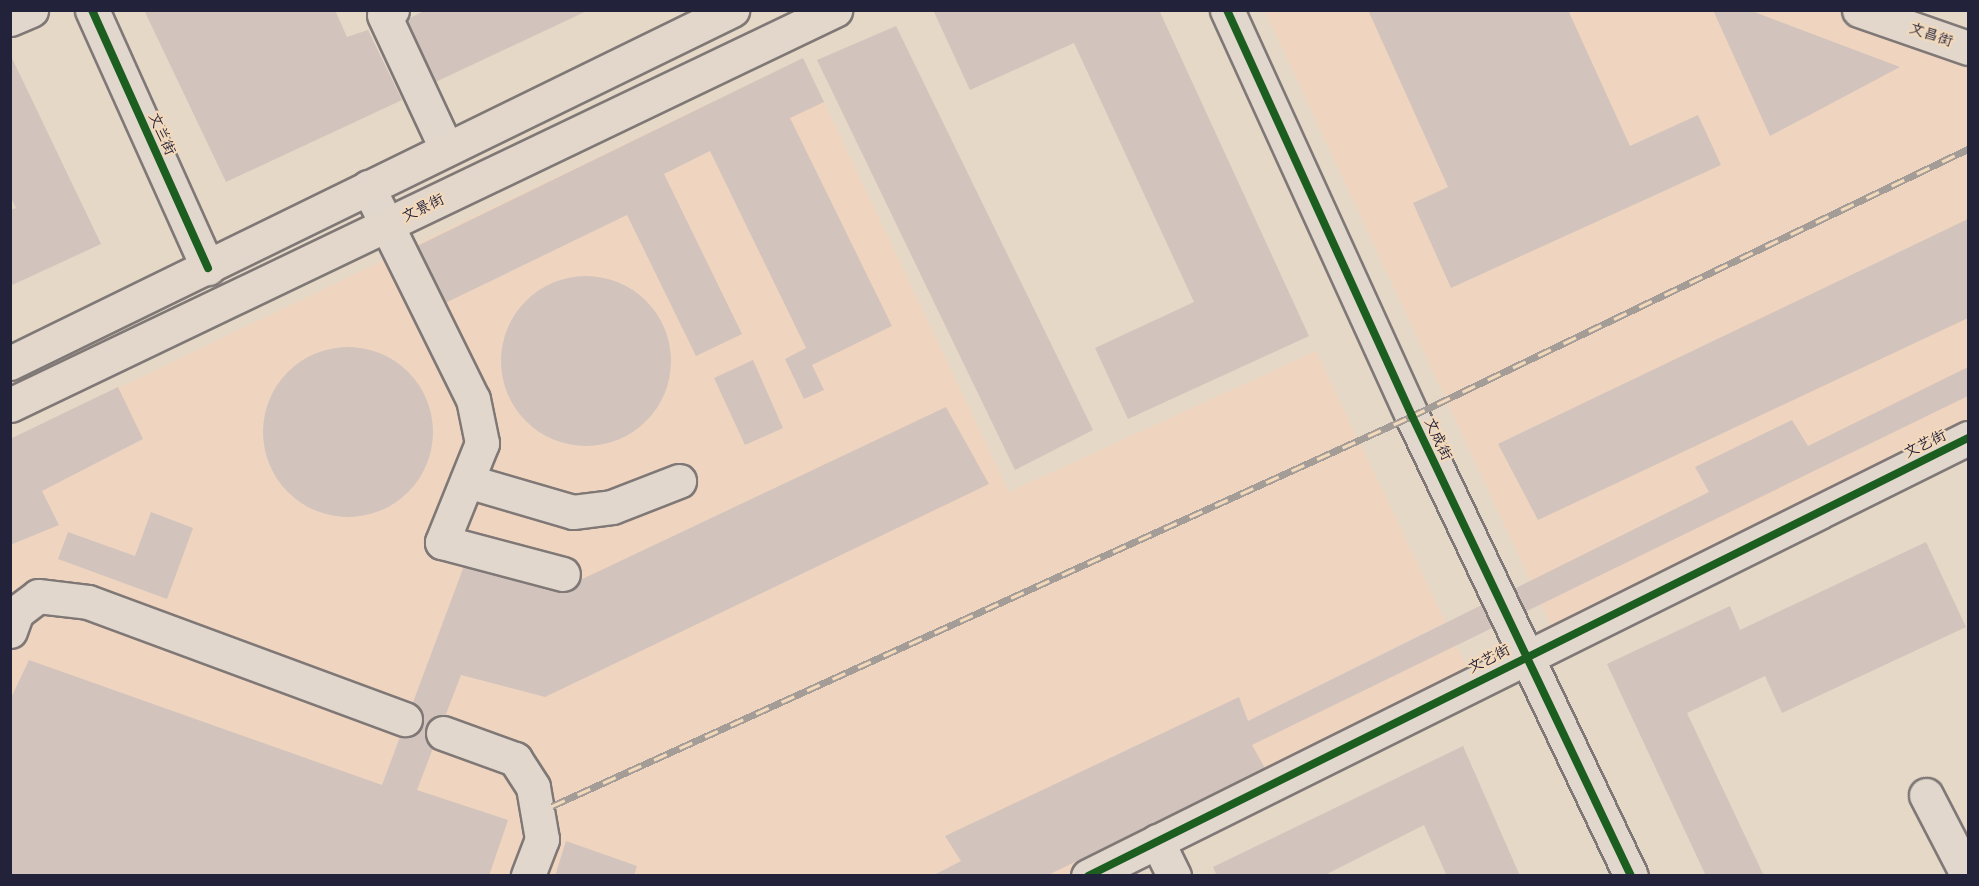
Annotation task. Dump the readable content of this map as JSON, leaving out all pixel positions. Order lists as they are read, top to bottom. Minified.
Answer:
{"streets":{"main road":["文昌街","文景街"],"street":["文兰街","文成街","文艺街"]},"crossings":[["文成街","文艺街"]]}
